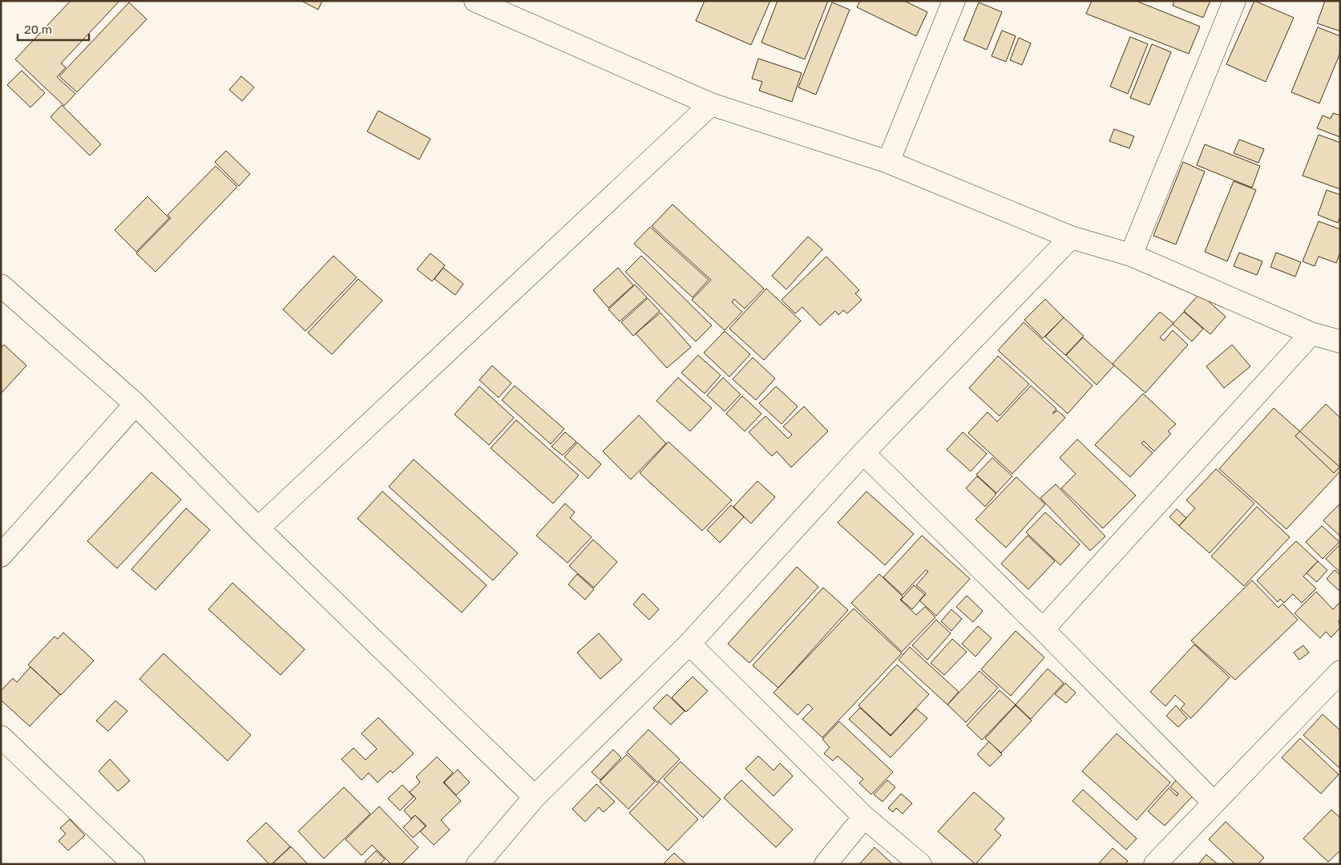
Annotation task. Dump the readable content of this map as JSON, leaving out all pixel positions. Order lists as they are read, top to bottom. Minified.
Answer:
{"scale_bar":"20 m"}
